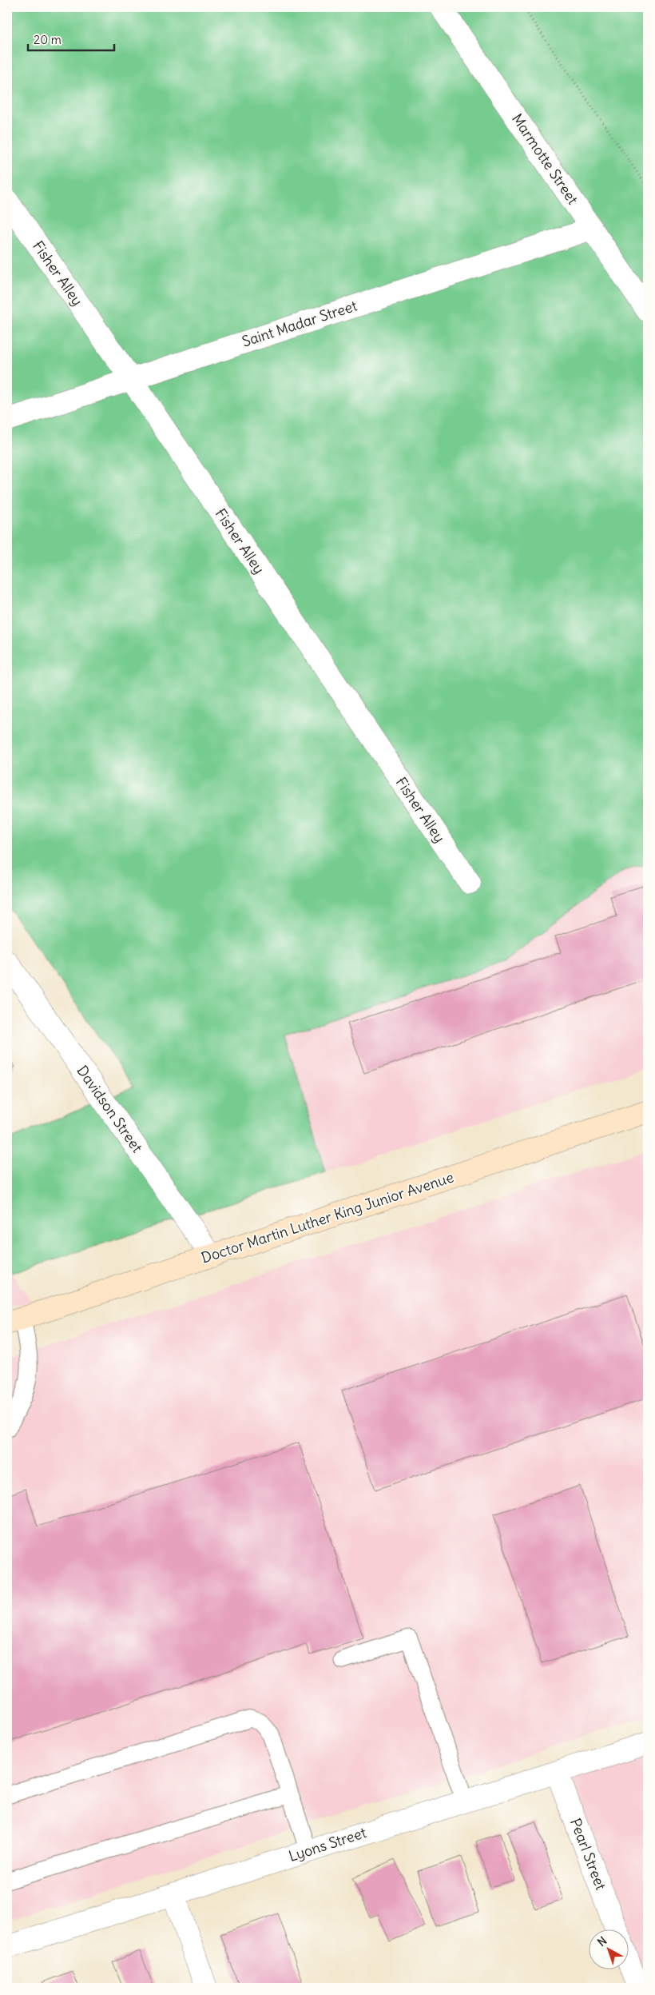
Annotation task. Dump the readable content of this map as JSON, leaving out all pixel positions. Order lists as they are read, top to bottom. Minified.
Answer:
{"streets":{"main road":["Doctor Martin Luther King Junior Avenue"],"street":["Marmotte Street","Fisher Alley","Saint Madar Street","Davidson Street","Lyons Street","Pearl Street"]},"crossings":[["Marmotte Street","Saint Madar Street"],["Fisher Alley","Saint Madar Street"],["Davidson Street","Doctor Martin Luther King Junior Avenue"],["Lyons Street","Pearl Street"]],"scale_bar":"20 m","north":"top left"}
